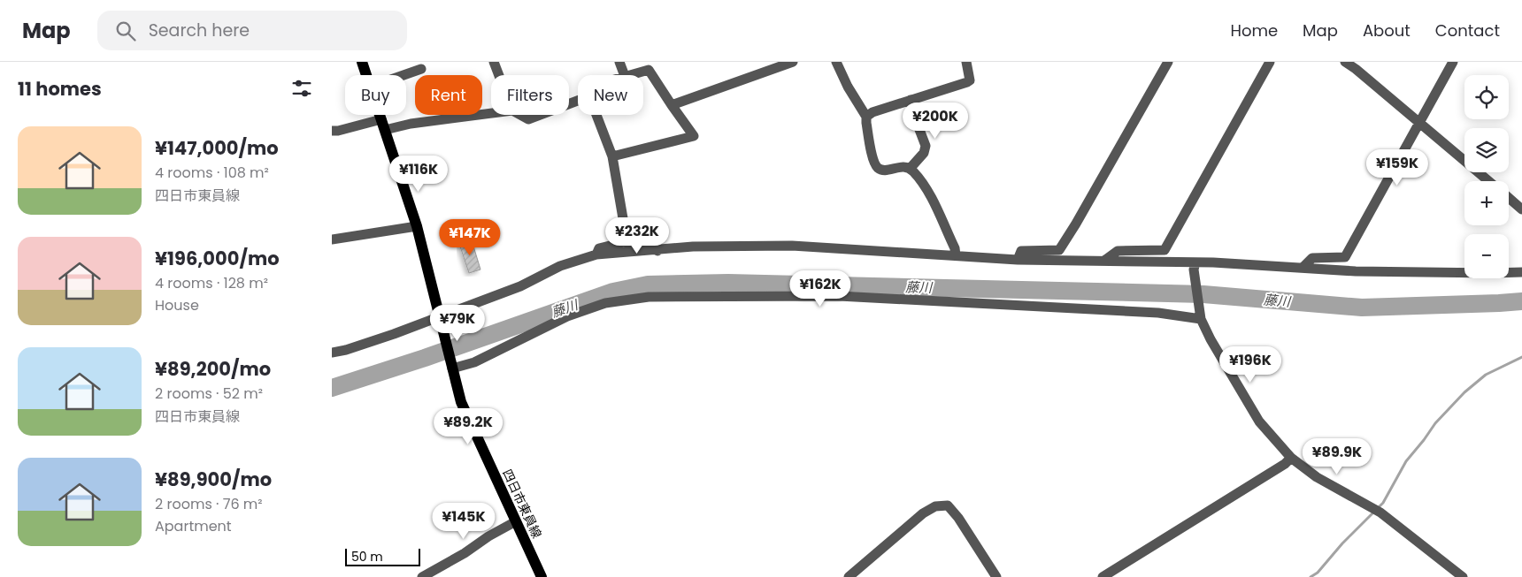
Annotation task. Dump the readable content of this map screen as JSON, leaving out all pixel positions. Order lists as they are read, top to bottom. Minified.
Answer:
{"streets":{"main road":["四日市東員線"]},"water":["藤川"],"scale_bar":"50 m","page":{"header":"Map","search":"Search here","nav":["Home","Map","About","Contact"],"heading":"11 homes","map_buttons":["+","−"],"chip":["Buy","Rent","Filters","New"],"price":["¥200K","¥159K","¥116K","¥232K","¥147K","¥162K","¥79K","¥196K","¥89.2K","¥89.9K","¥145K"],"list":[{"name":"¥147,000/mo","note":"4 rooms · 108 m² · 四日市東員線"},{"name":"¥196,000/mo","note":"4 rooms · 128 m² · House"},{"name":"¥89,200/mo","note":"2 rooms · 52 m² · 四日市東員線"},{"name":"¥89,900/mo","note":"2 rooms · 76 m² · Apartment"}],"scale":"50 m"}}
